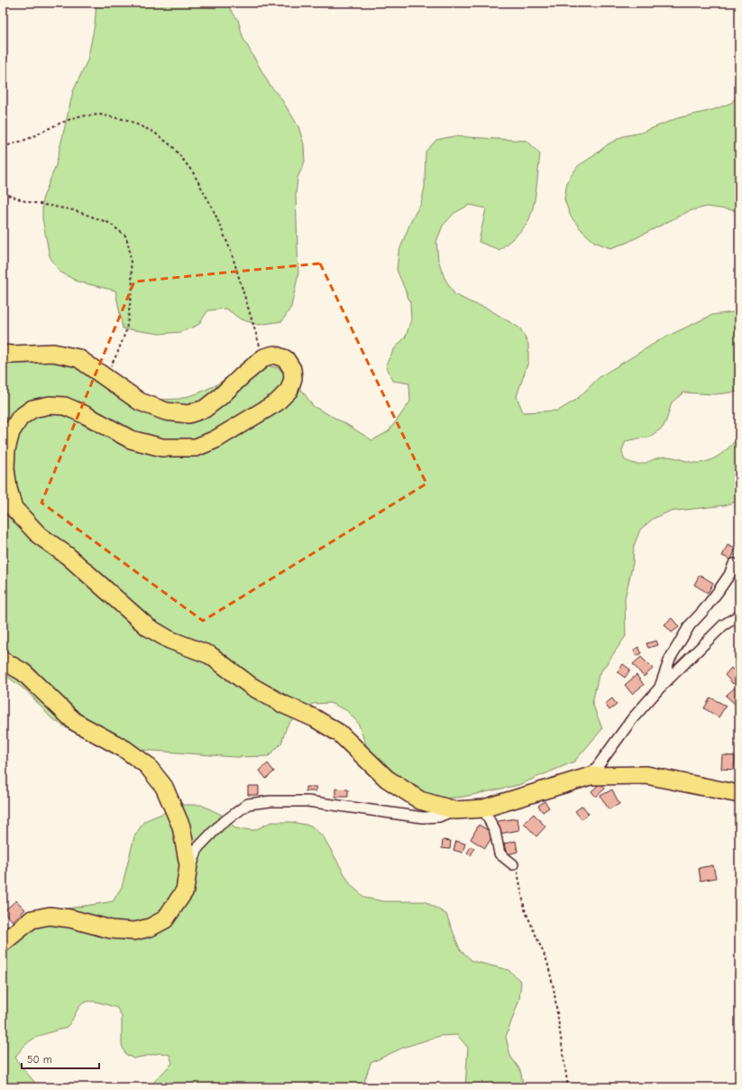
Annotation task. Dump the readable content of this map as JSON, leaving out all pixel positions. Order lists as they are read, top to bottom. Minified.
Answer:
{"scale_bar":"50 m"}
